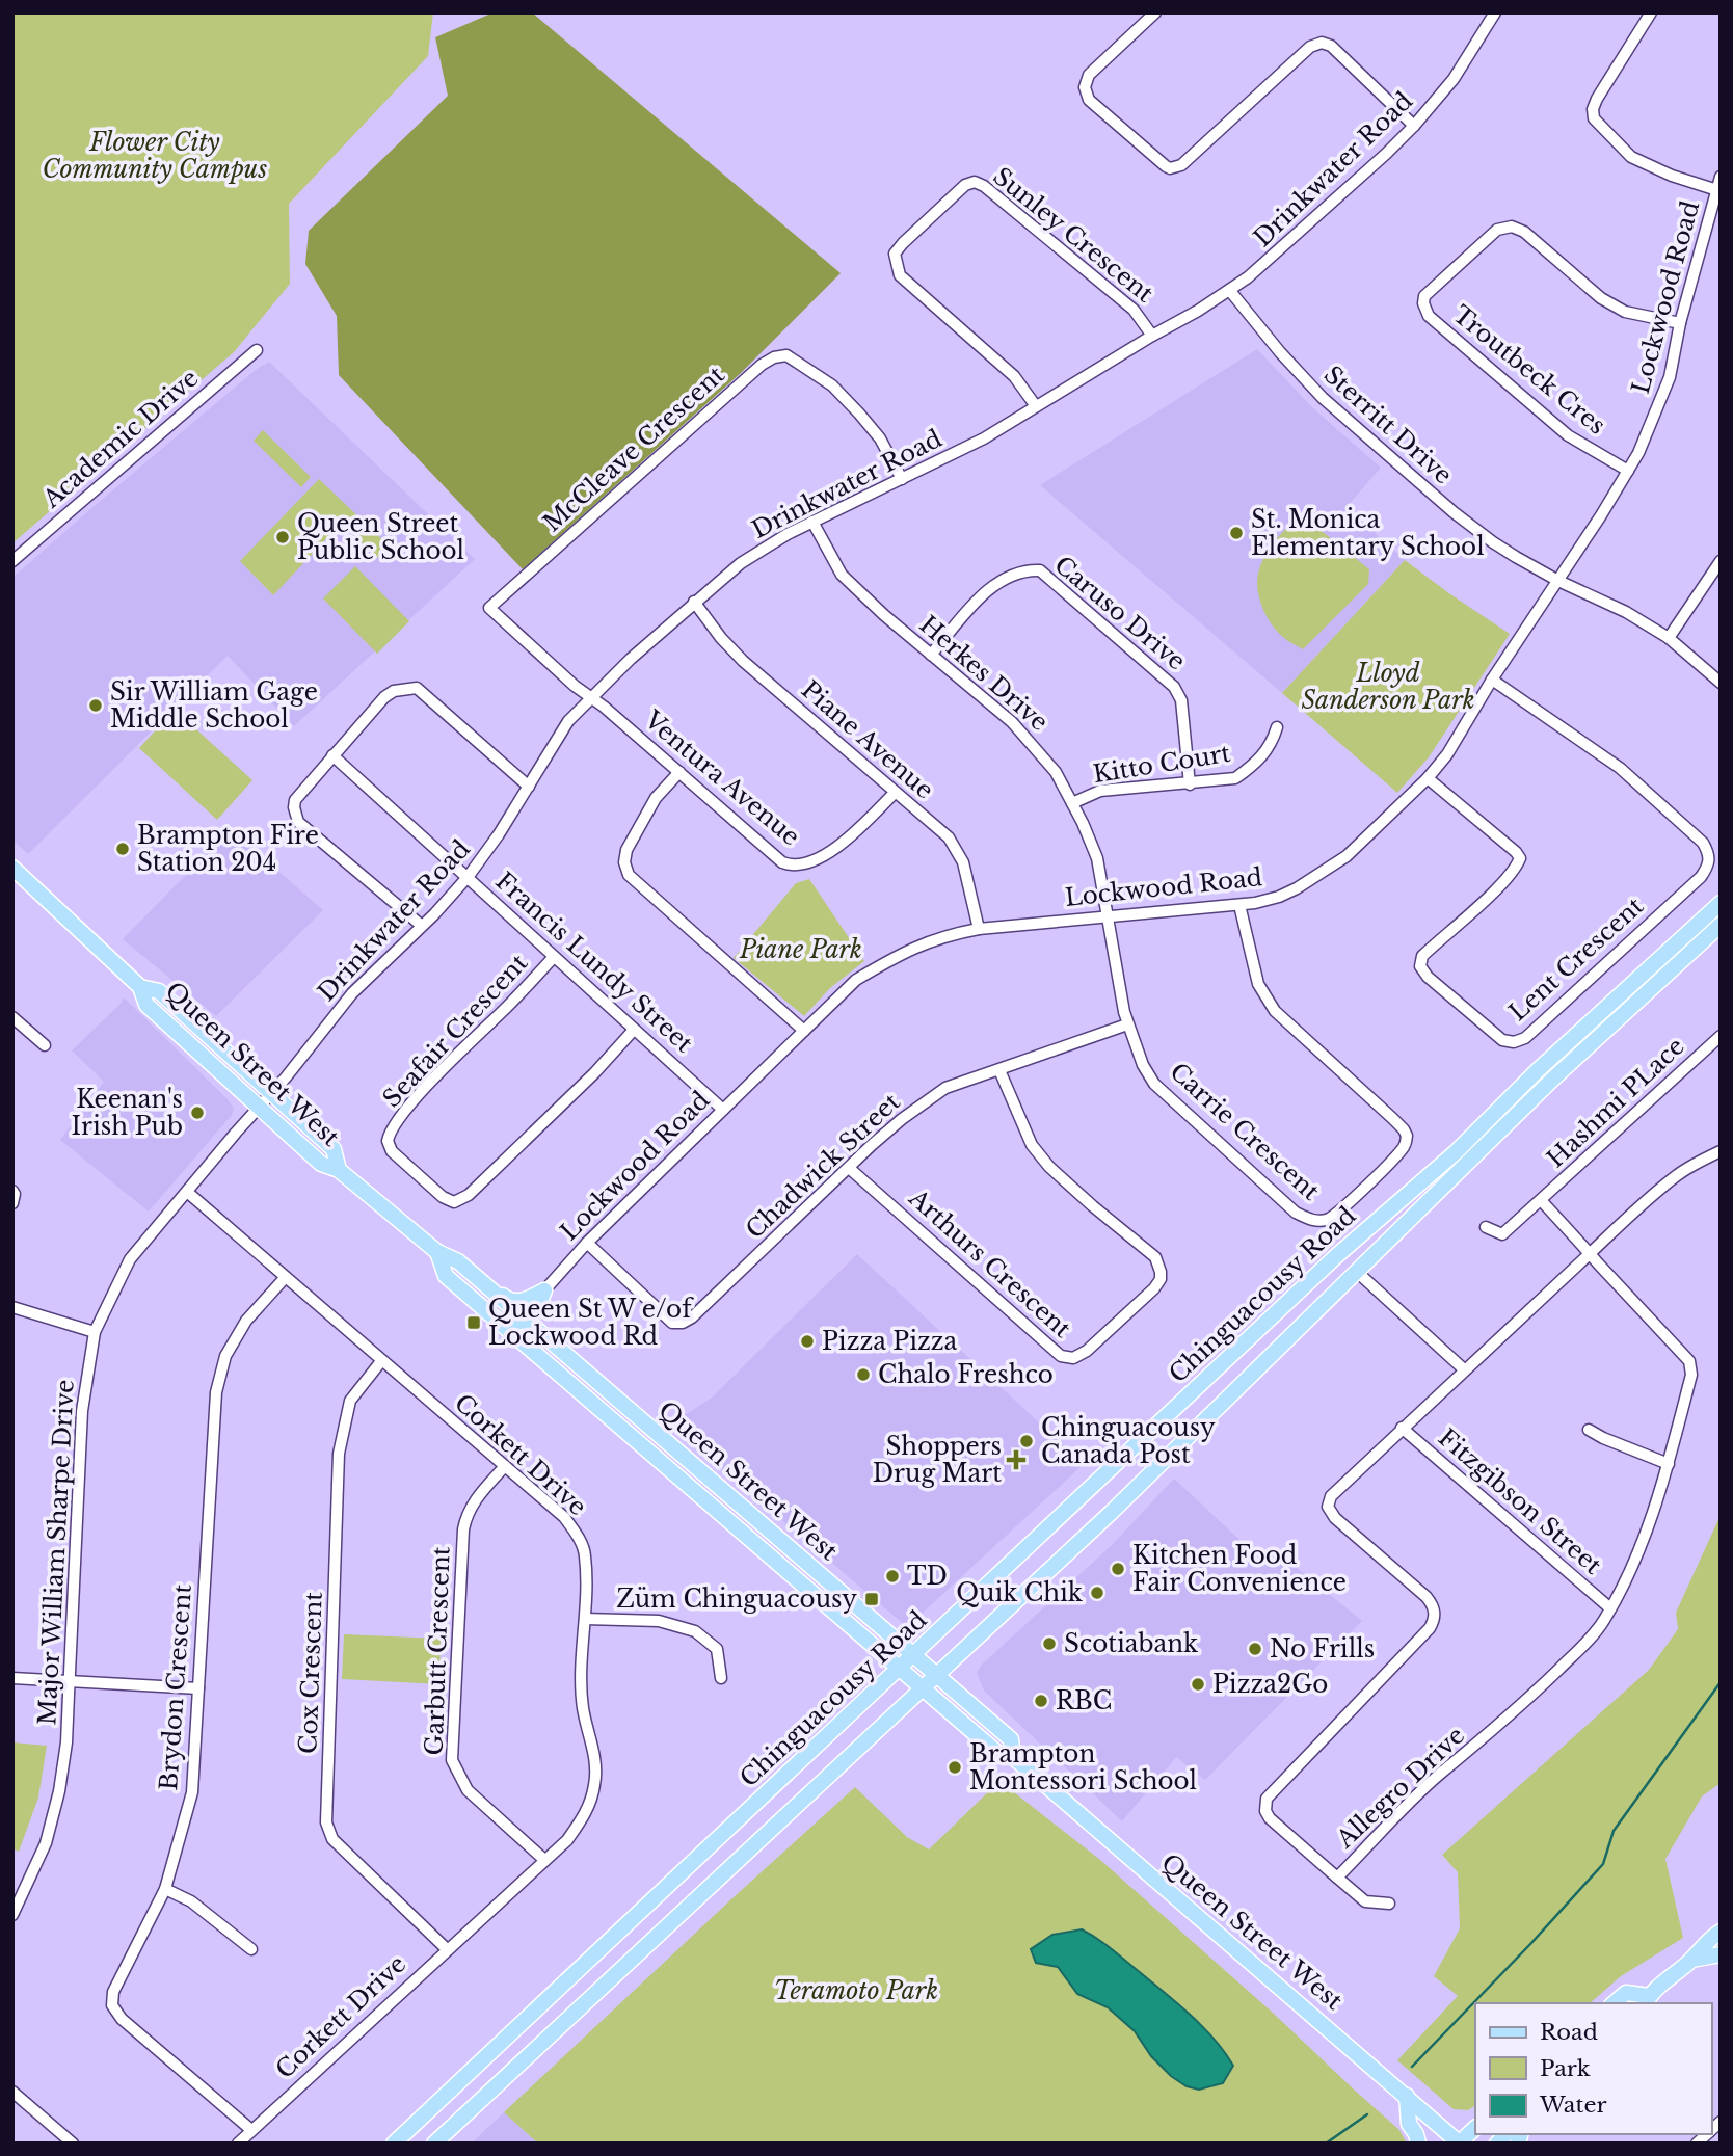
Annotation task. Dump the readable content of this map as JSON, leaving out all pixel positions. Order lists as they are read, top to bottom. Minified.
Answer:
{"streets":{"main road":["Queen Street West","Chinguacousy Road"],"street":["Drinkwater Road","Sunley Crescent","Lockwood Road","Troutbeck Cres","Sterritt Drive","Academic Drive","McCleave Crescent","Caruso Drive","Herkes Drive","Piane Avenue","Kitto Court","Ventura Avenue","Lent Crescent","Francis Lundy Street","Seafair Crescent","Hashmi PLace","Carrie Crescent","Chadwick Street","Arthurs Crescent","Corkett Drive","Fitzgibson Street","Major William Sharpe Drive","Garbutt Crescent","Cox Crescent","Brydon Crescent","Allegro Drive"]},"crossings":[["Drinkwater Road","Sunley Crescent"],["Drinkwater Road","Sterritt Drive"],["Drinkwater Road","McCleave Crescent"],["Drinkwater Road","Herkes Drive"],["Drinkwater Road","Piane Avenue"],["Drinkwater Road","Ventura Avenue"],["Drinkwater Road","Francis Lundy Street"],["Drinkwater Road","Queen Street West"],["Drinkwater Road","Major William Sharpe Drive"],["Lockwood Road","Troutbeck Cres"],["Lockwood Road","Sterritt Drive"],["Lockwood Road","Herkes Drive"],["Lockwood Road","Piane Avenue"],["Lockwood Road","Lent Crescent"],["Lockwood Road","Francis Lundy Street"],["Lockwood Road","Carrie Crescent"],["Lockwood Road","Chadwick Street"],["McCleave Crescent","Ventura Avenue"],["Caruso Drive","Herkes Drive"],["Caruso Drive","Kitto Court"],["Herkes Drive","Kitto Court"],["Herkes Drive","Carrie Crescent"],["Piane Avenue","Ventura Avenue"],["Francis Lundy Street","Seafair Crescent"],["Queen Street West","Chinguacousy Road"],["Queen Street West","Major William Sharpe Drive"],["Hashmi PLace","Allegro Drive"],["Carrie Crescent","Chadwick Street"],["Chadwick Street","Arthurs Crescent"],["Corkett Drive","Major William Sharpe Drive"],["Corkett Drive","Garbutt Crescent"],["Corkett Drive","Cox Crescent"],["Corkett Drive","Brydon Crescent"],["Fitzgibson Street","Allegro Drive"]],"parks":["Flower City Community Campus","Lloyd Sanderson Park","Piane Park","Teramoto Park"],"places":{"other":["St. Monica Elementary School","Queen Street Public School","Sir William Gage Middle School","Brampton Fire Station 204","Keenan's Irish Pub","Pizza Pizza","Chalo Freshco","Chinguacousy Canada Post","Kitchen Food Fair Convenience","TD","Quik Chik","Scotiabank","No Frills","Pizza2Go","RBC","Brampton Montessori School"],"transit":["Queen St W e/of Lockwood Rd","Züm Chinguacousy"],"health":["Shoppers Drug Mart"]},"legend":["Road","Park","Water"]}
